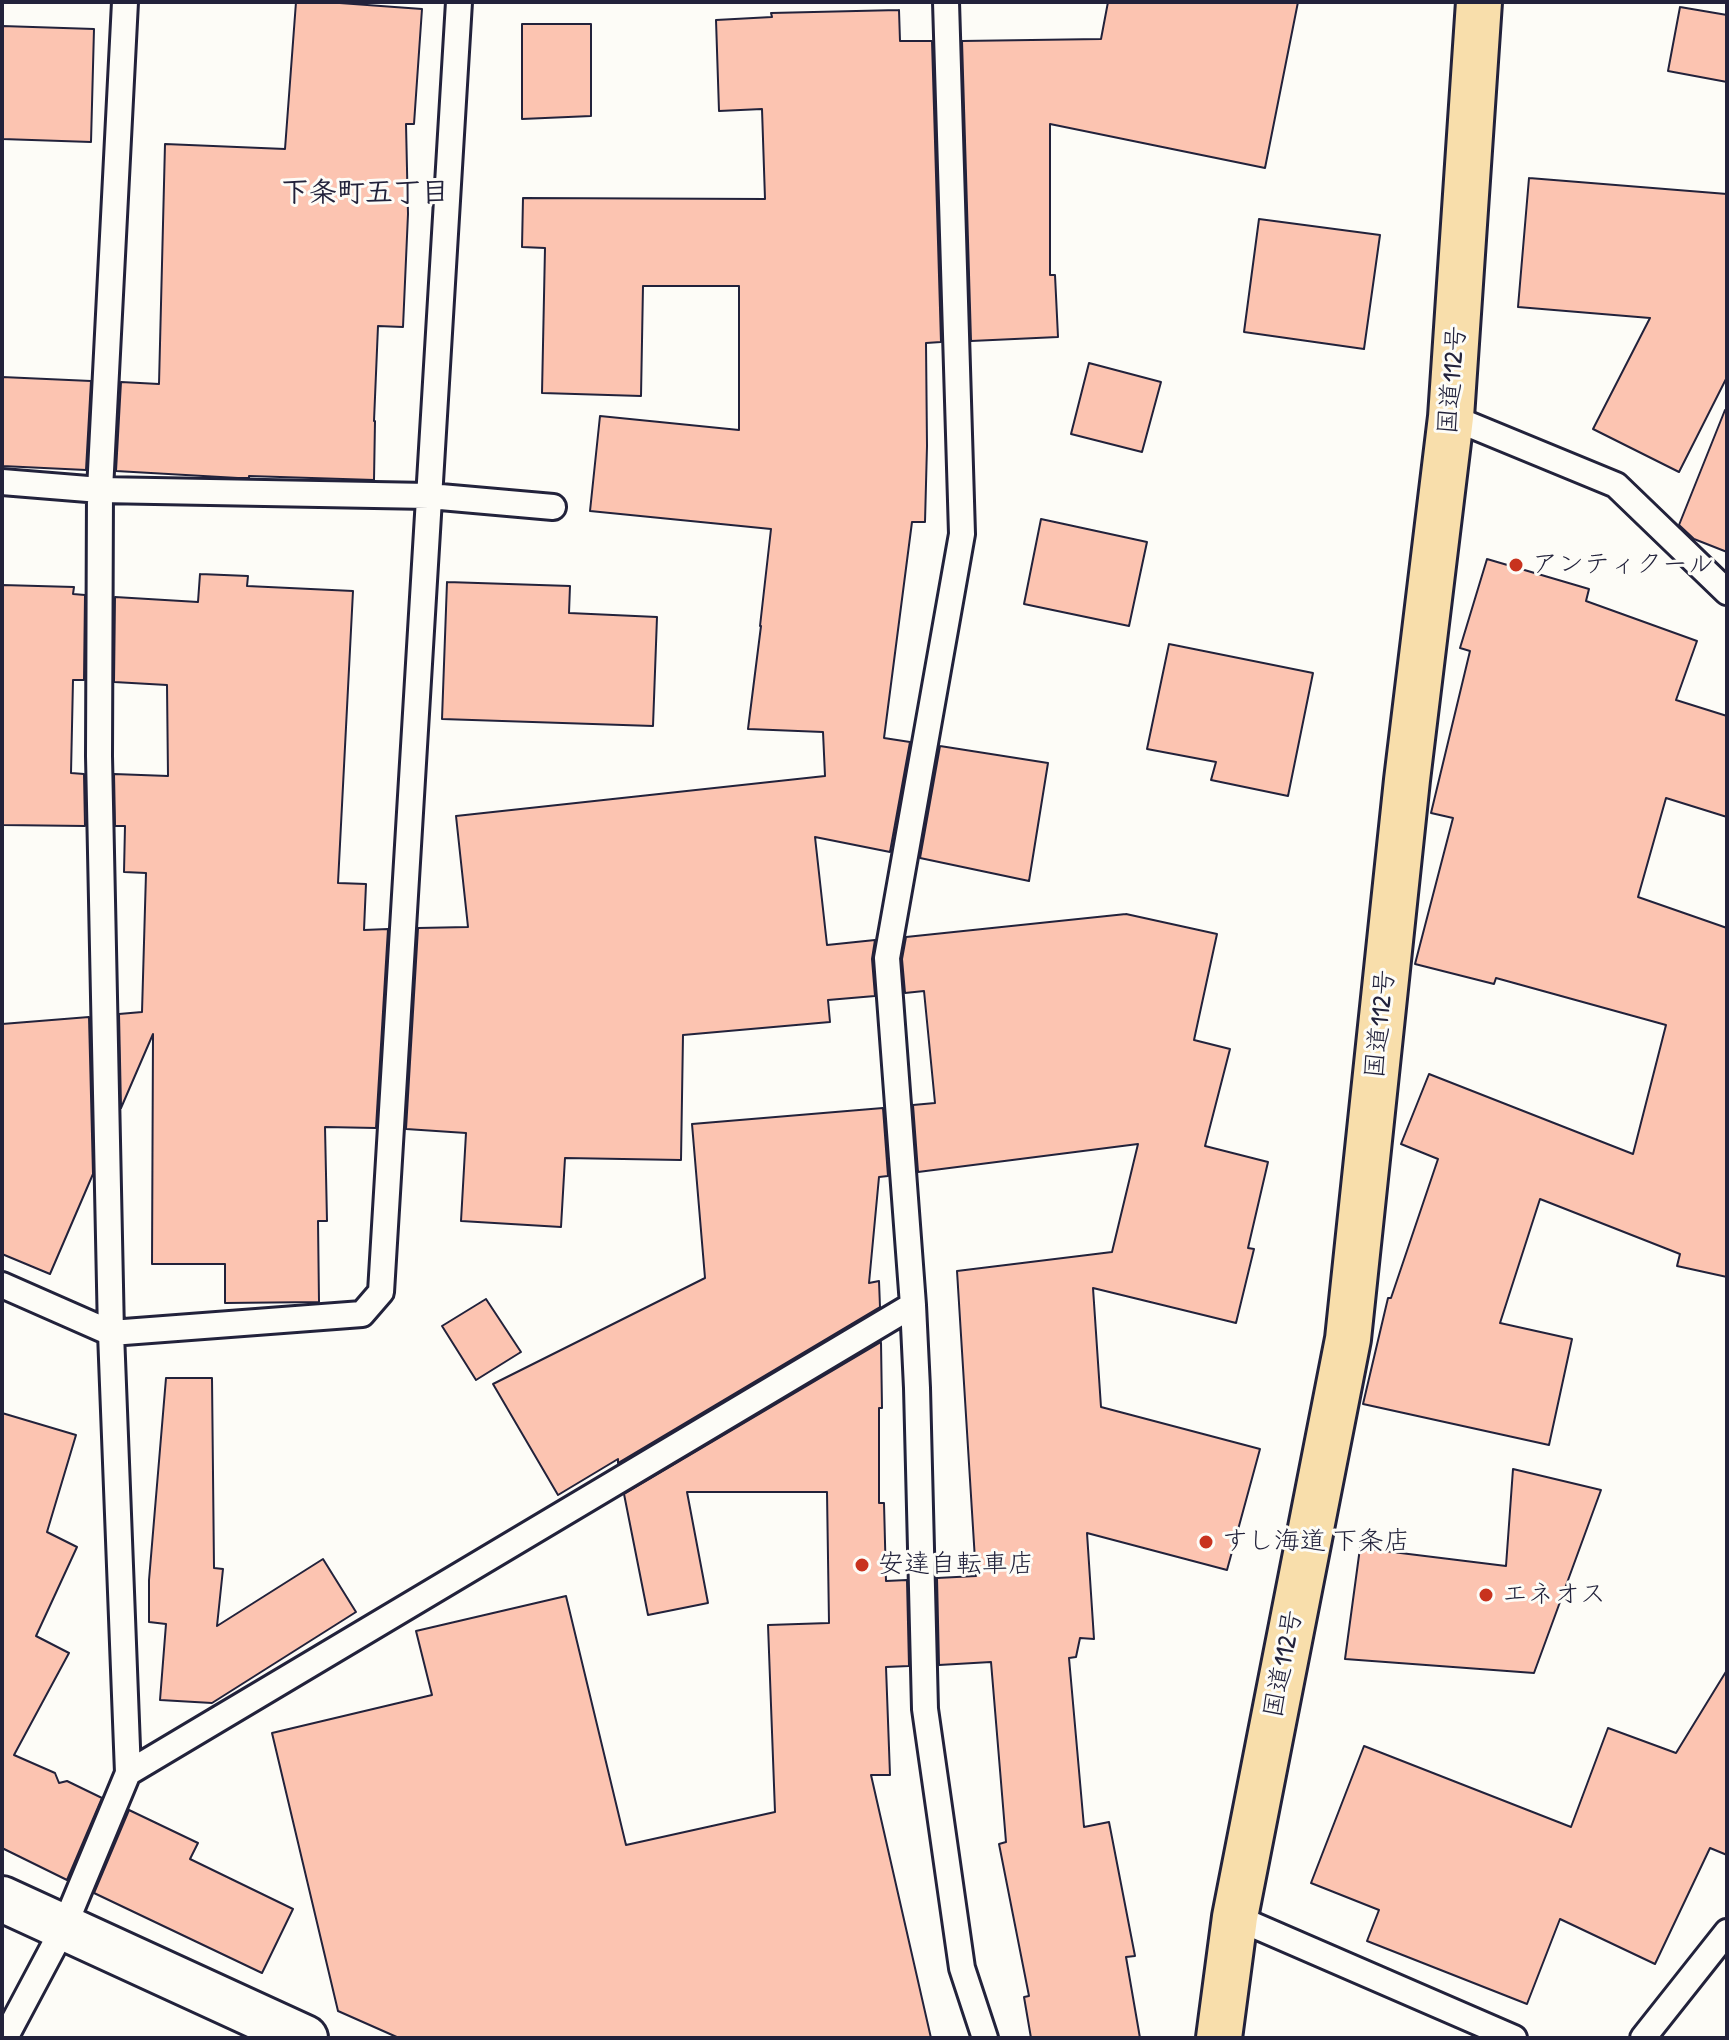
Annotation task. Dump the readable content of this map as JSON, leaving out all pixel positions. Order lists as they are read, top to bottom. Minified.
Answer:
{"streets":{"highway":["国道112号"]},"districts":["下条町五丁目"],"places":["アンティクール","すし海道 下条店","安達自転車店","エネオス"]}
